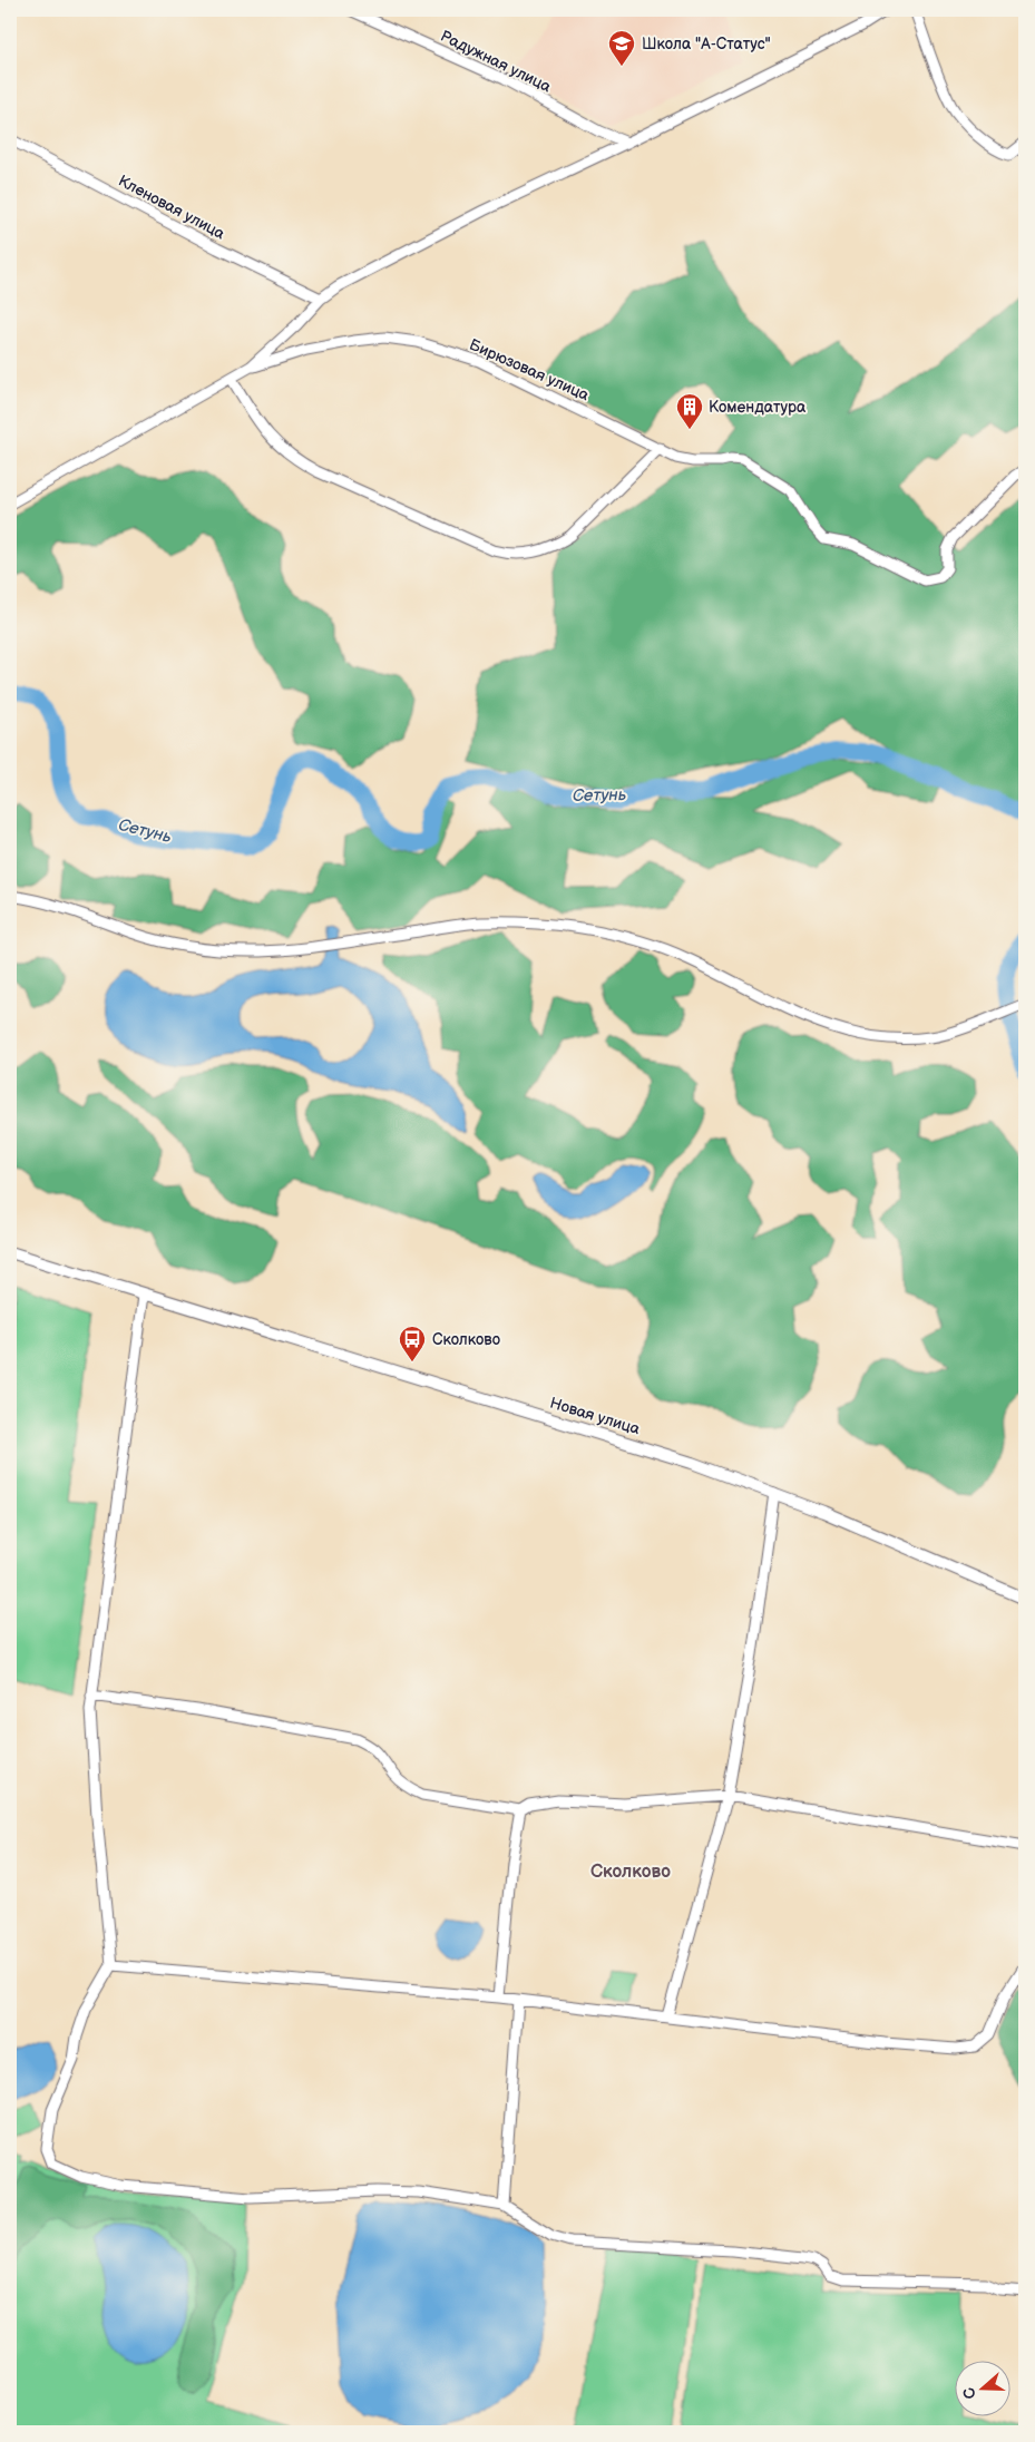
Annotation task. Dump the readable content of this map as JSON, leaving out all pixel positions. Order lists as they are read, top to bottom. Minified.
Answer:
{"streets":{"street":["Радужная улица","Кленовая улица","Бирюзовая улица","Новая улица"]},"districts":["Сколково"],"water":["Сетунь"],"places":{"school or university":["Школа \"А-Статус\""],"building":["Комендатура"],"bus stop":["Сколково"]},"north":"left"}
